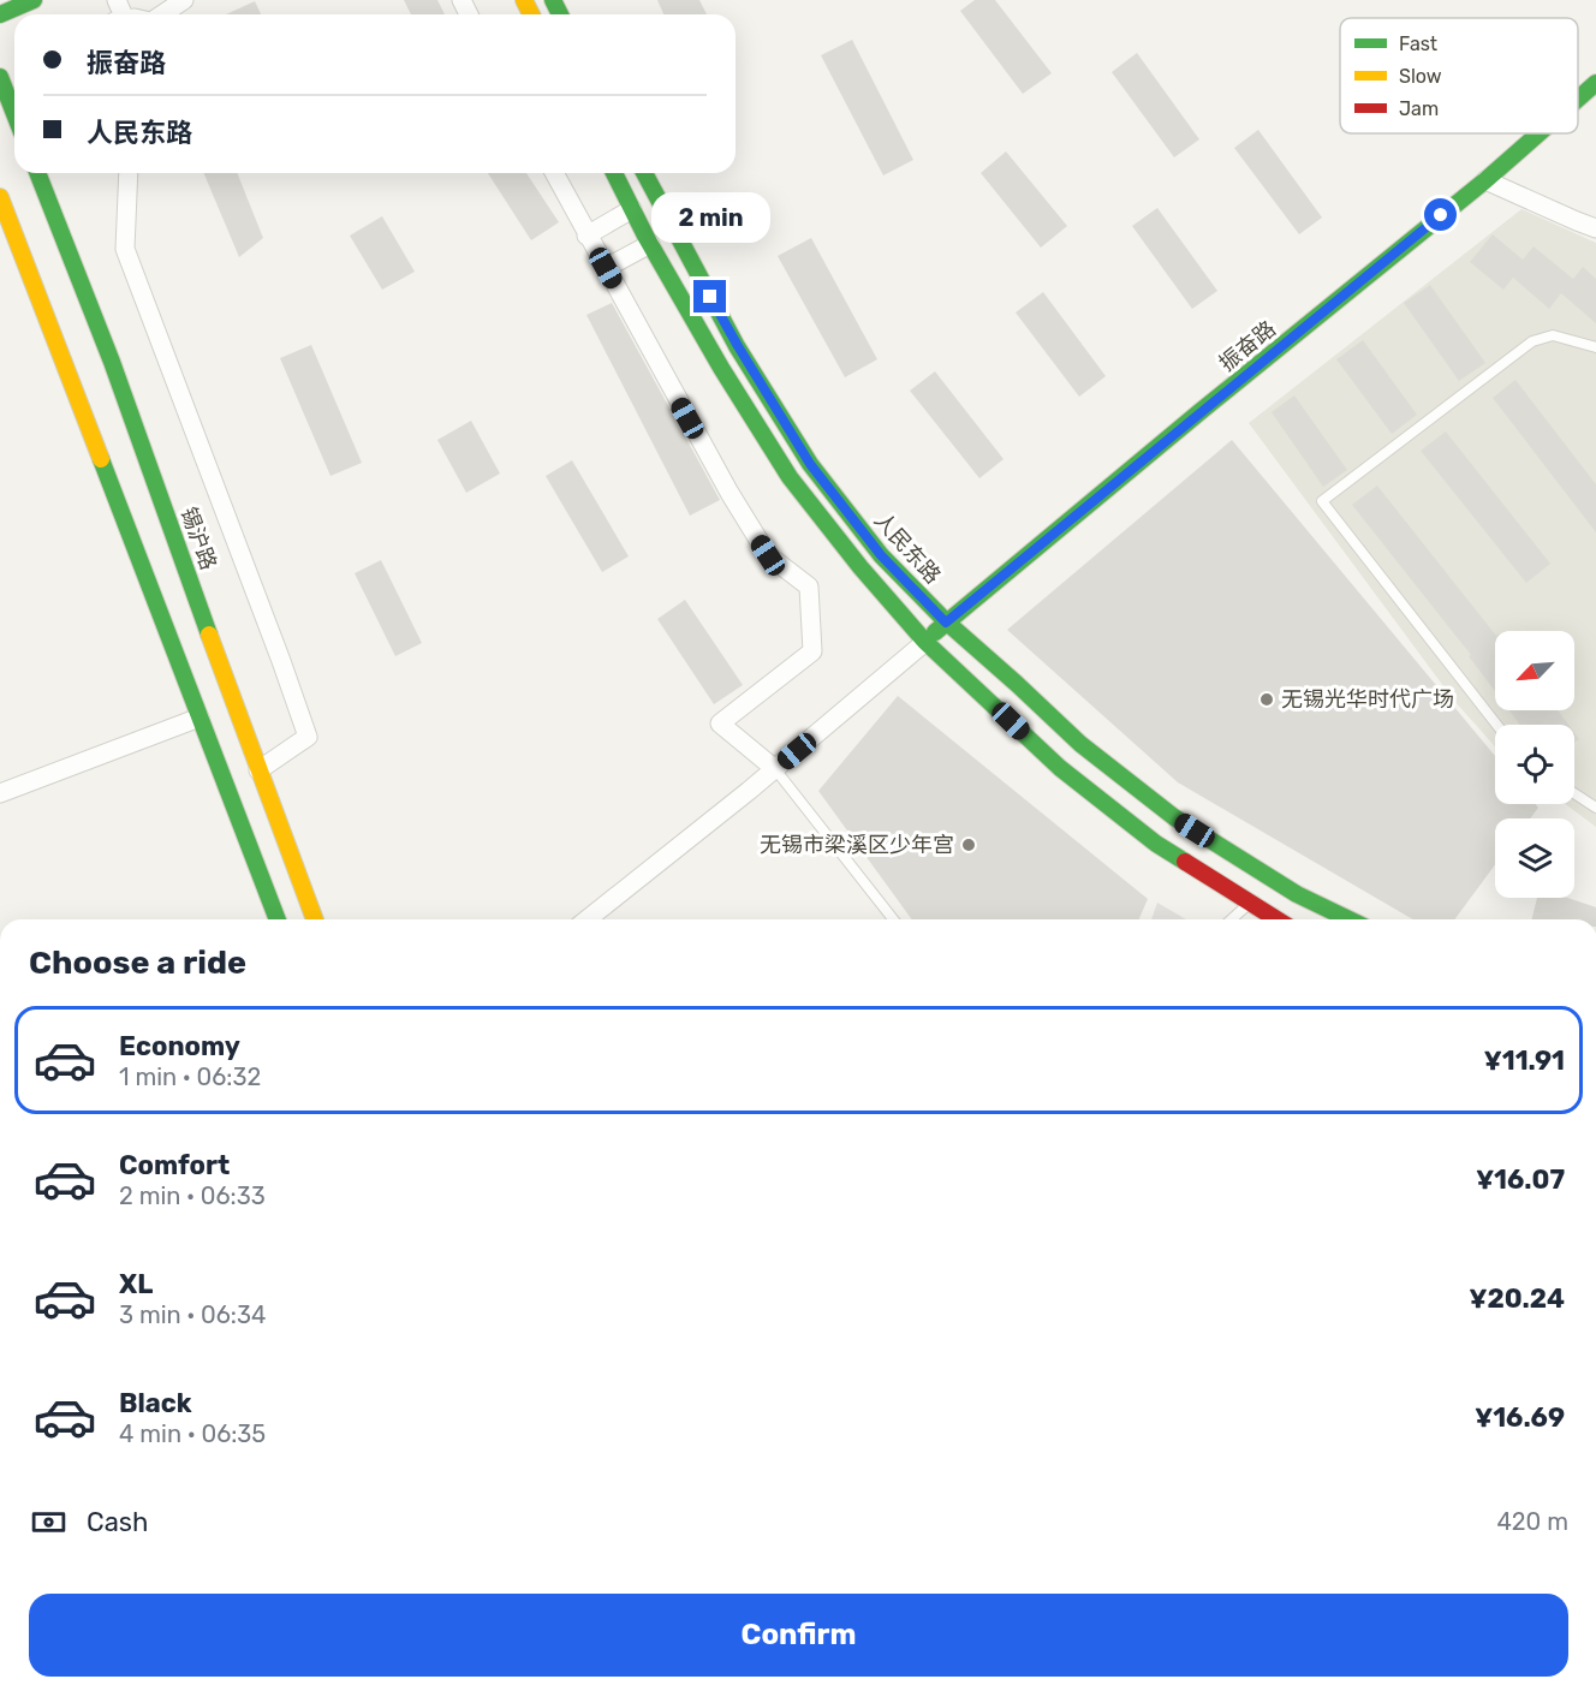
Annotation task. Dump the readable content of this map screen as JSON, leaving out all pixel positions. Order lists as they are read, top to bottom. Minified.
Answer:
{"streets":{"main road":["振奋路","锡沪路","人民东路"]},"crossings":[["振奋路","人民东路"]],"places":["无锡光华时代广场","无锡市梁溪区少年宫"],"legend":["Fast","Slow","Jam"],"north":"bottom left","page":{"banner":["振奋路","人民东路"],"bubble":"2 min","heading":"Choose a ride","list":[{"name":"Economy","note":"1 min · 06:32","value":"¥11.91"},{"name":"Comfort","note":"2 min · 06:33","value":"¥16.07"},{"name":"XL","note":"3 min · 06:34","value":"¥20.24"},{"name":"Black","note":"4 min · 06:35","value":"¥16.69"}],"pay":["Cash","420 m"],"buttons":"Confirm"}}
